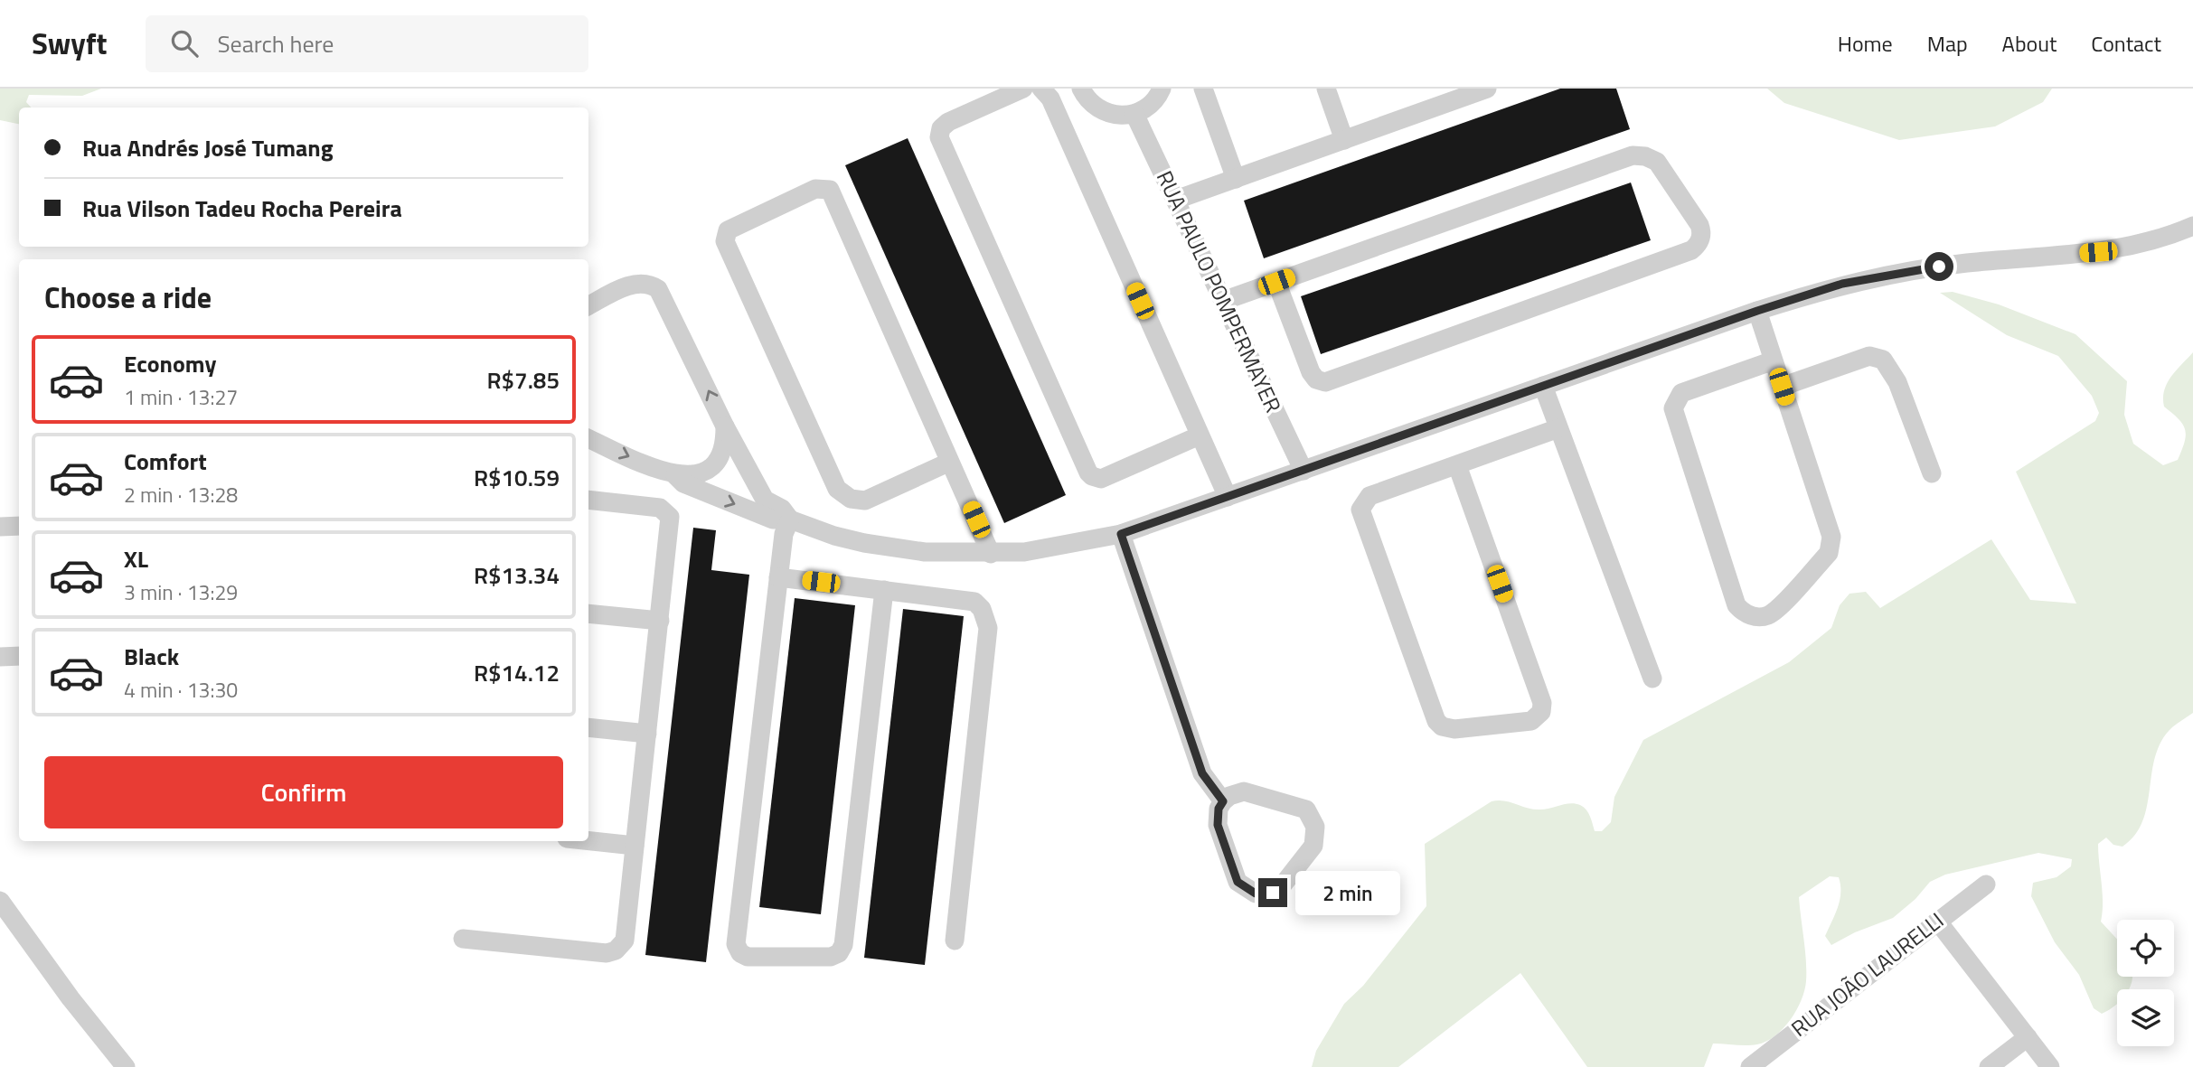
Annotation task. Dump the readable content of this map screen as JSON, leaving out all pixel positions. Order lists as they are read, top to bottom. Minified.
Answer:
{"streets":{"street":["RUA PAULO POMPERMAYER","RUA JOÃO LAURELLI"]},"page":{"header":"Swyft","search":"Search here","nav":["Home","Map","About","Contact"],"banner":["Rua Andrés José Tumang","Rua Vilson Tadeu Rocha Pereira"],"heading":"Choose a ride","list":[{"name":"Economy","note":"1 min · 13:27","value":"R$7.85"},{"name":"Comfort","note":"2 min · 13:28","value":"R$10.59"},{"name":"XL","note":"3 min · 13:29","value":"R$13.34"},{"name":"Black","note":"4 min · 13:30","value":"R$14.12"}],"buttons":"Confirm","bubble":"2 min"}}
